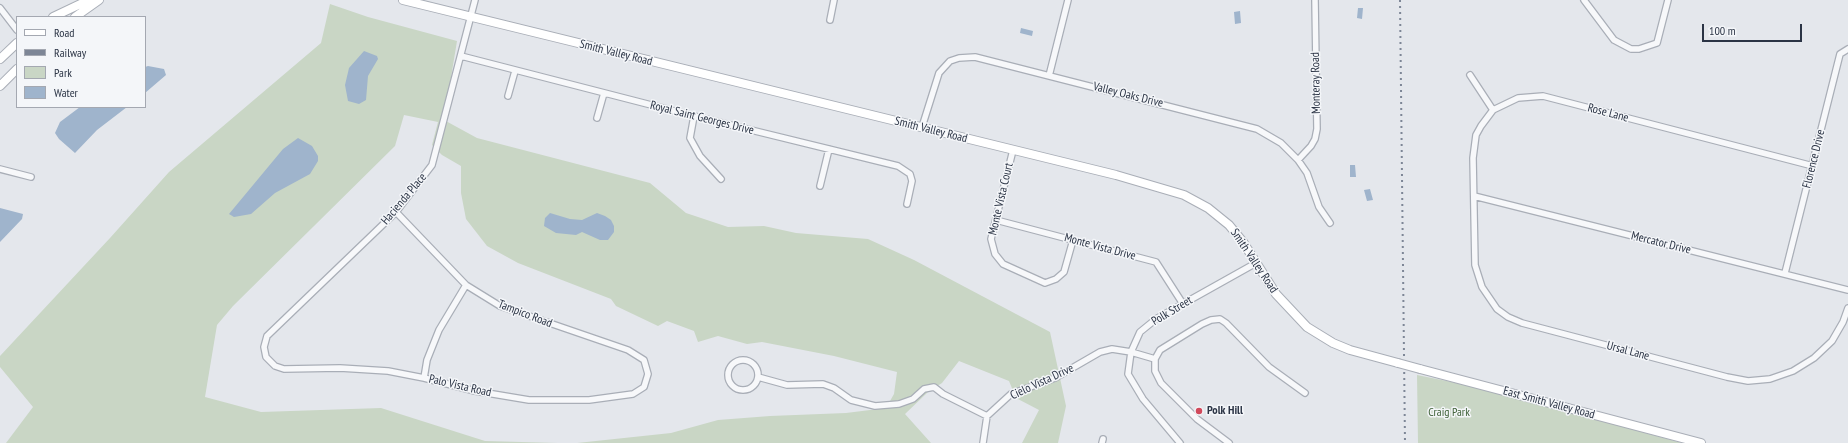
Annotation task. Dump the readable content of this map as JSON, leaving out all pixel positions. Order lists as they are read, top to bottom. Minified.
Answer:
{"streets":{"main road":["Smith Valley Road","East Smith Valley Road"],"street":["Monteray Road","Valley Oaks Drive","Rose Lane","Royal Saint Georges Drive","Florence Drive","Hacienda Place","Monte Vista Court","Mercator Drive","Monte Vista Drive","Polk Street","Tampico Road","Ursal Lane","Cielo Vista Drive","Palo Vista Road"]},"crossings":[["Smith Valley Road","Valley Oaks Drive"],["Smith Valley Road","Hacienda Place"],["Smith Valley Road","Monte Vista Court"],["Smith Valley Road","Polk Street"],["Smith Valley Road","East Smith Valley Road"],["Monteray Road","Valley Oaks Drive"],["Rose Lane","Florence Drive"],["Rose Lane","Mercator Drive"],["Rose Lane","Ursal Lane"],["Royal Saint Georges Drive","Hacienda Place"],["Florence Drive","Mercator Drive"],["Hacienda Place","Tampico Road"],["Hacienda Place","Palo Vista Road"],["Monte Vista Court","Monte Vista Drive"],["Mercator Drive","Ursal Lane"],["Monte Vista Drive","Polk Street"],["Polk Street","Cielo Vista Drive"],["Tampico Road","Palo Vista Road"]],"parks":["Craig Park"],"places":["Polk Hill"],"legend":["Road","Railway","Park","Water"],"scale_bar":"100 m"}
